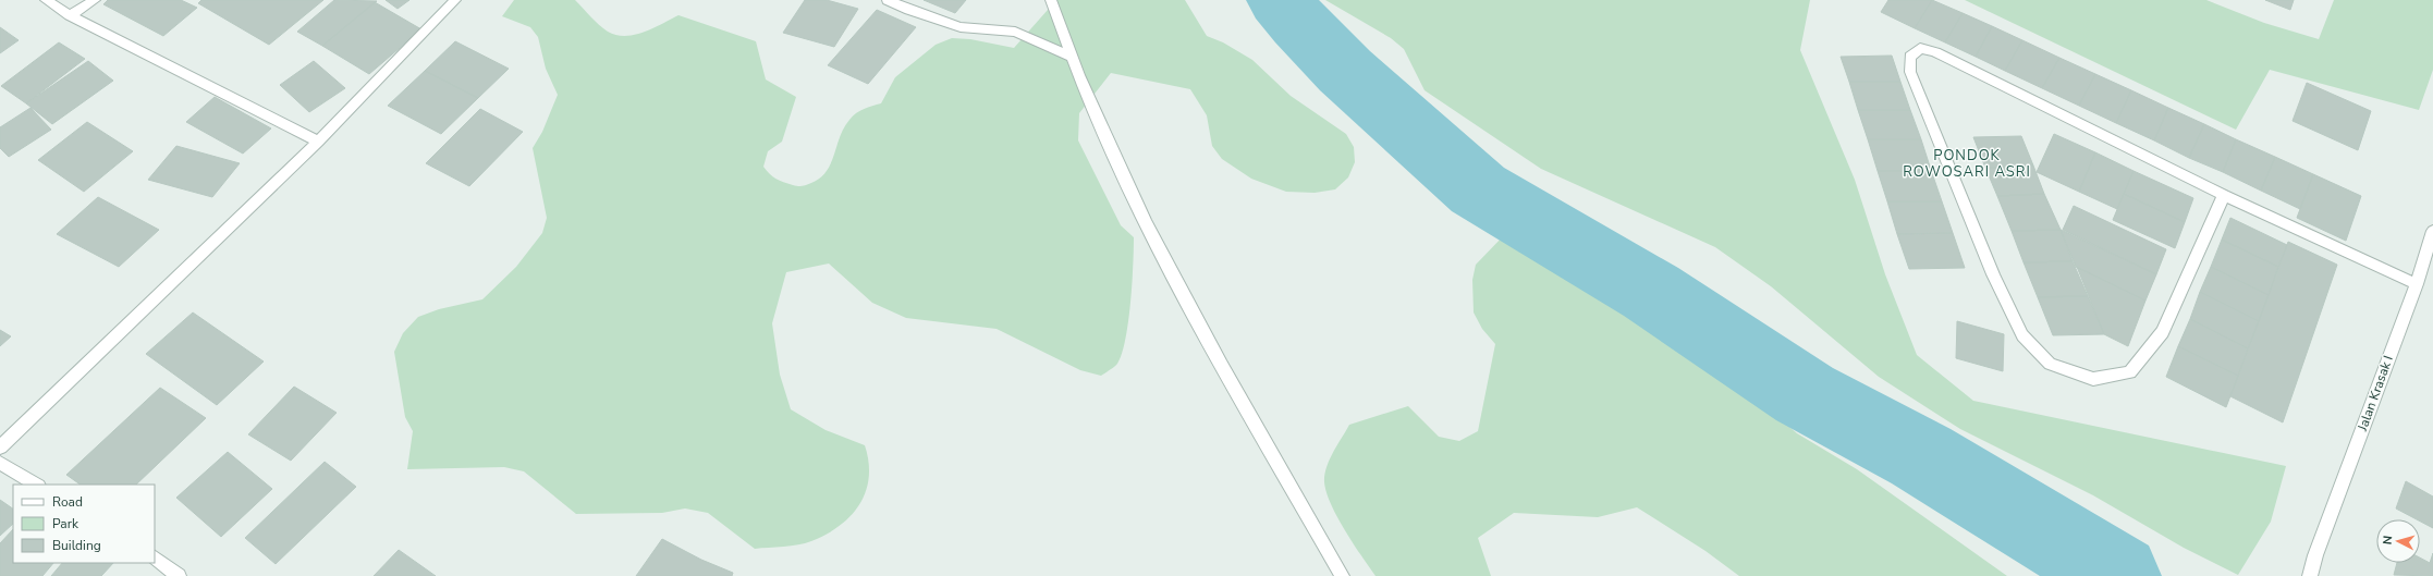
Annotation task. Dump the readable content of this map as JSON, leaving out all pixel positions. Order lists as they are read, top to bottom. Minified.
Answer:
{"streets":{"street":["Jalan Krasak I"]},"districts":["PONDOK ROWOSARI ASRI"],"legend":["Road","Park","Building"],"north":"left"}
